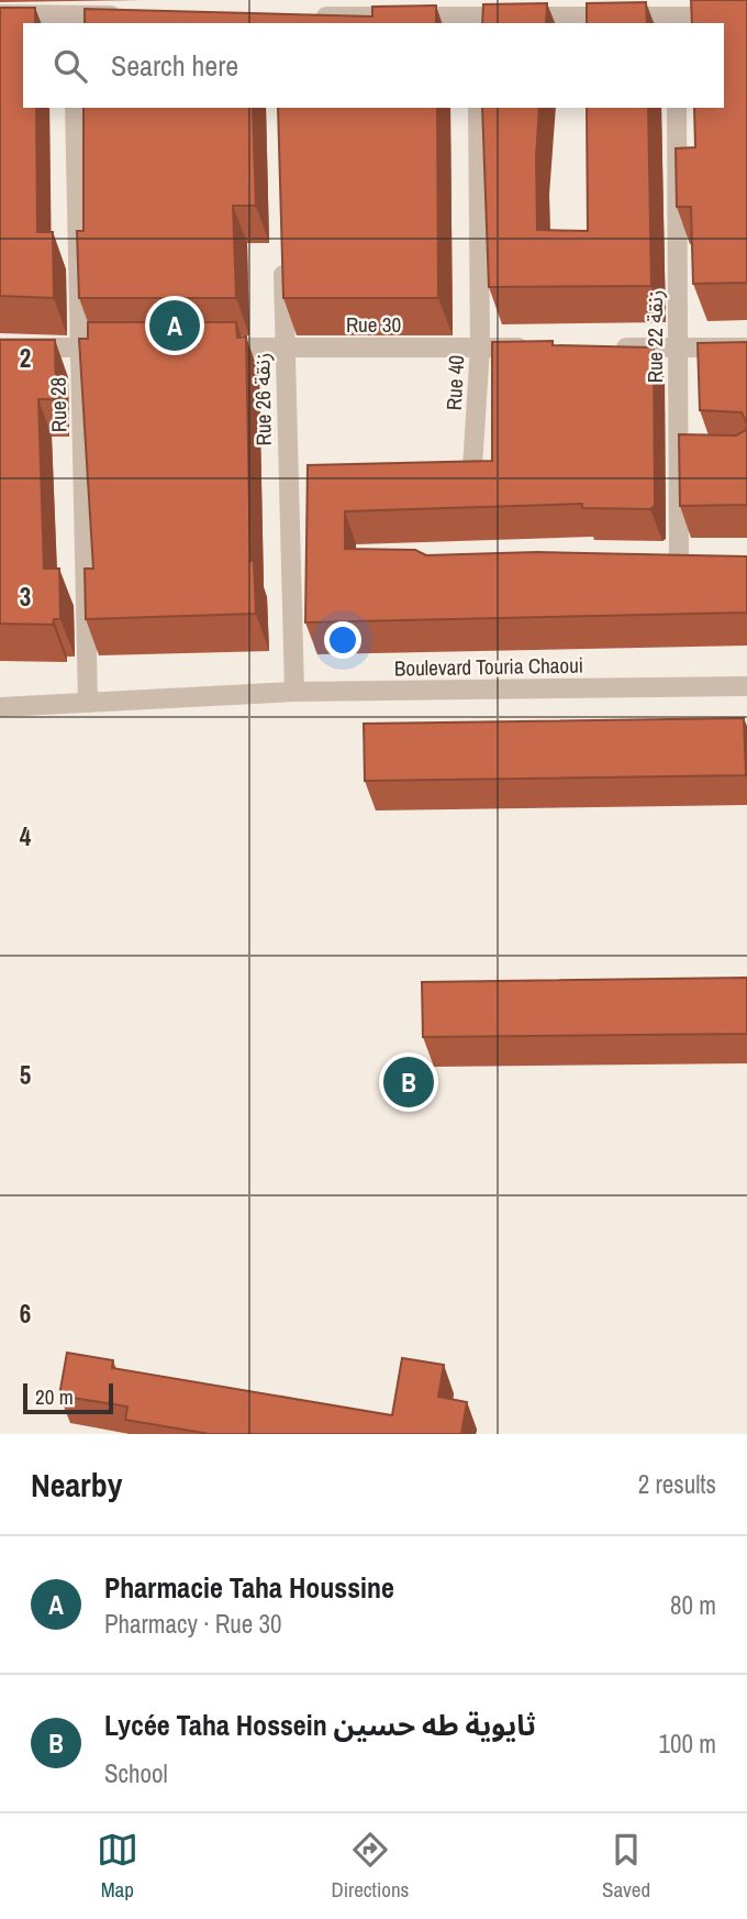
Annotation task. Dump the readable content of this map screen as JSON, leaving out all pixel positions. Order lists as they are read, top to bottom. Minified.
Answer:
{"streets":{"street":["Rue 30","Rue 22 زنقة","Rue 40","Rue 26 زنقة","Rue 28","Boulevard Touria Chaoui"]},"crossings":[["Rue 30","Rue 40"],["Rue 30","Rue 26 زنقة"],["Rue 26 زنقة","Boulevard Touria Chaoui"],["Rue 28","Boulevard Touria Chaoui"]],"scale_bar":"20 m","page":{"search":"Search here","pins":["A","B"],"scale":"20 m","heading":["Nearby","2 results"],"list":[{"mark":"A","name":"Pharmacie Taha Houssine","note":"Pharmacy · Rue 30","value":"80 m"},{"mark":"B","name":"Lycée Taha Hossein ثايوية طه حسين","note":"School","value":"100 m"}],"nav":["Map","Directions","Saved"]},"grid":{"rows":["2","3","4","5","6"]}}
